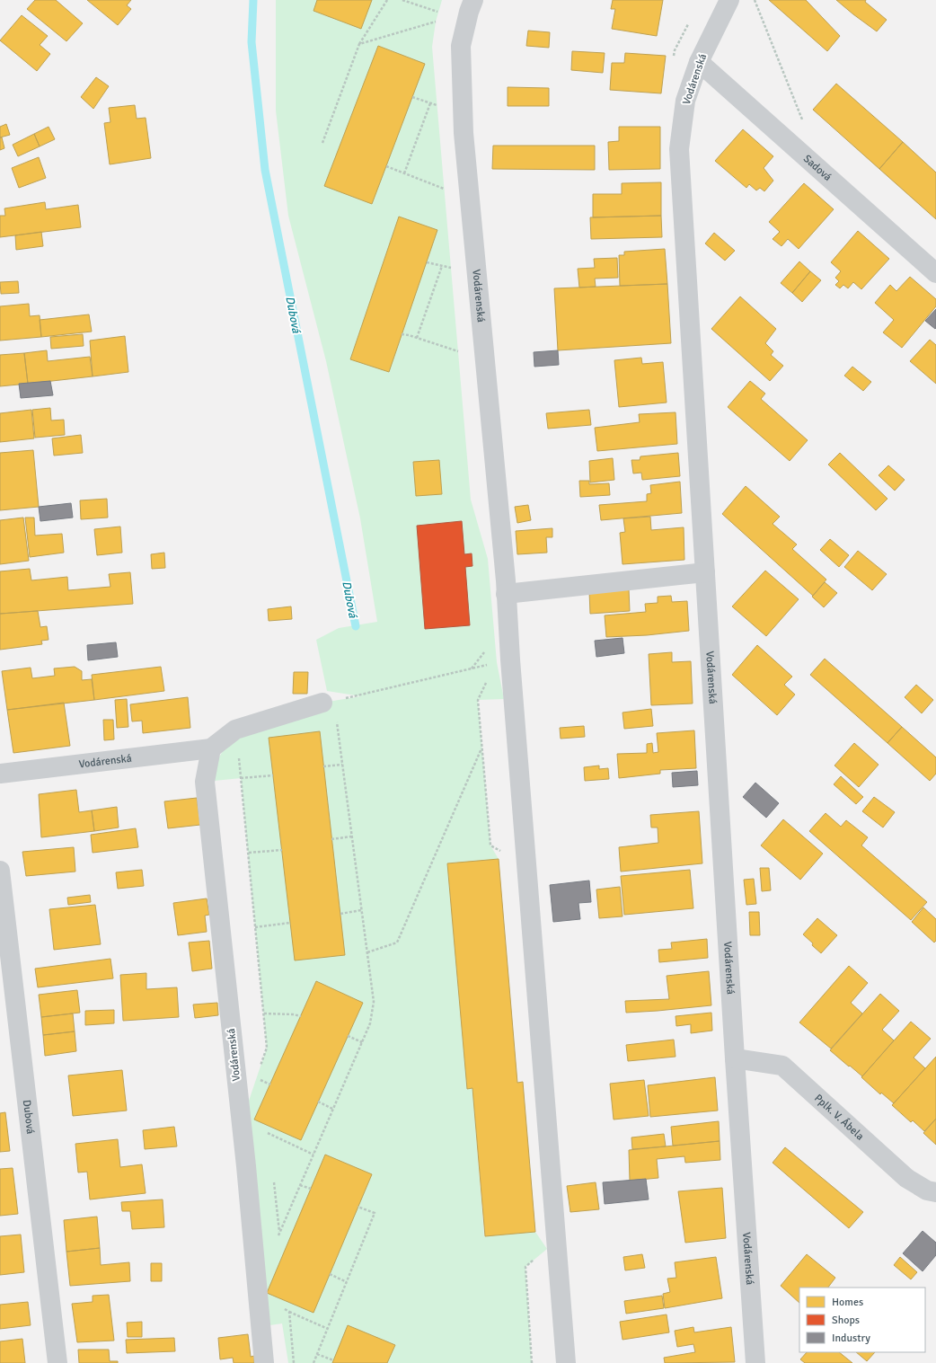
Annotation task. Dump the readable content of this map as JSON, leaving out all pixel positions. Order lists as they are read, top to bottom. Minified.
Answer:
{"streets":{"street":["Vodárenská","Sadová","Dubová","Pplk. V. Ábela"]},"crossings":[["Vodárenská","Sadová"],["Vodárenská","Pplk. V. Ábela"]],"water":["Dubová"],"legend":["Homes","Shops","Industry"]}
